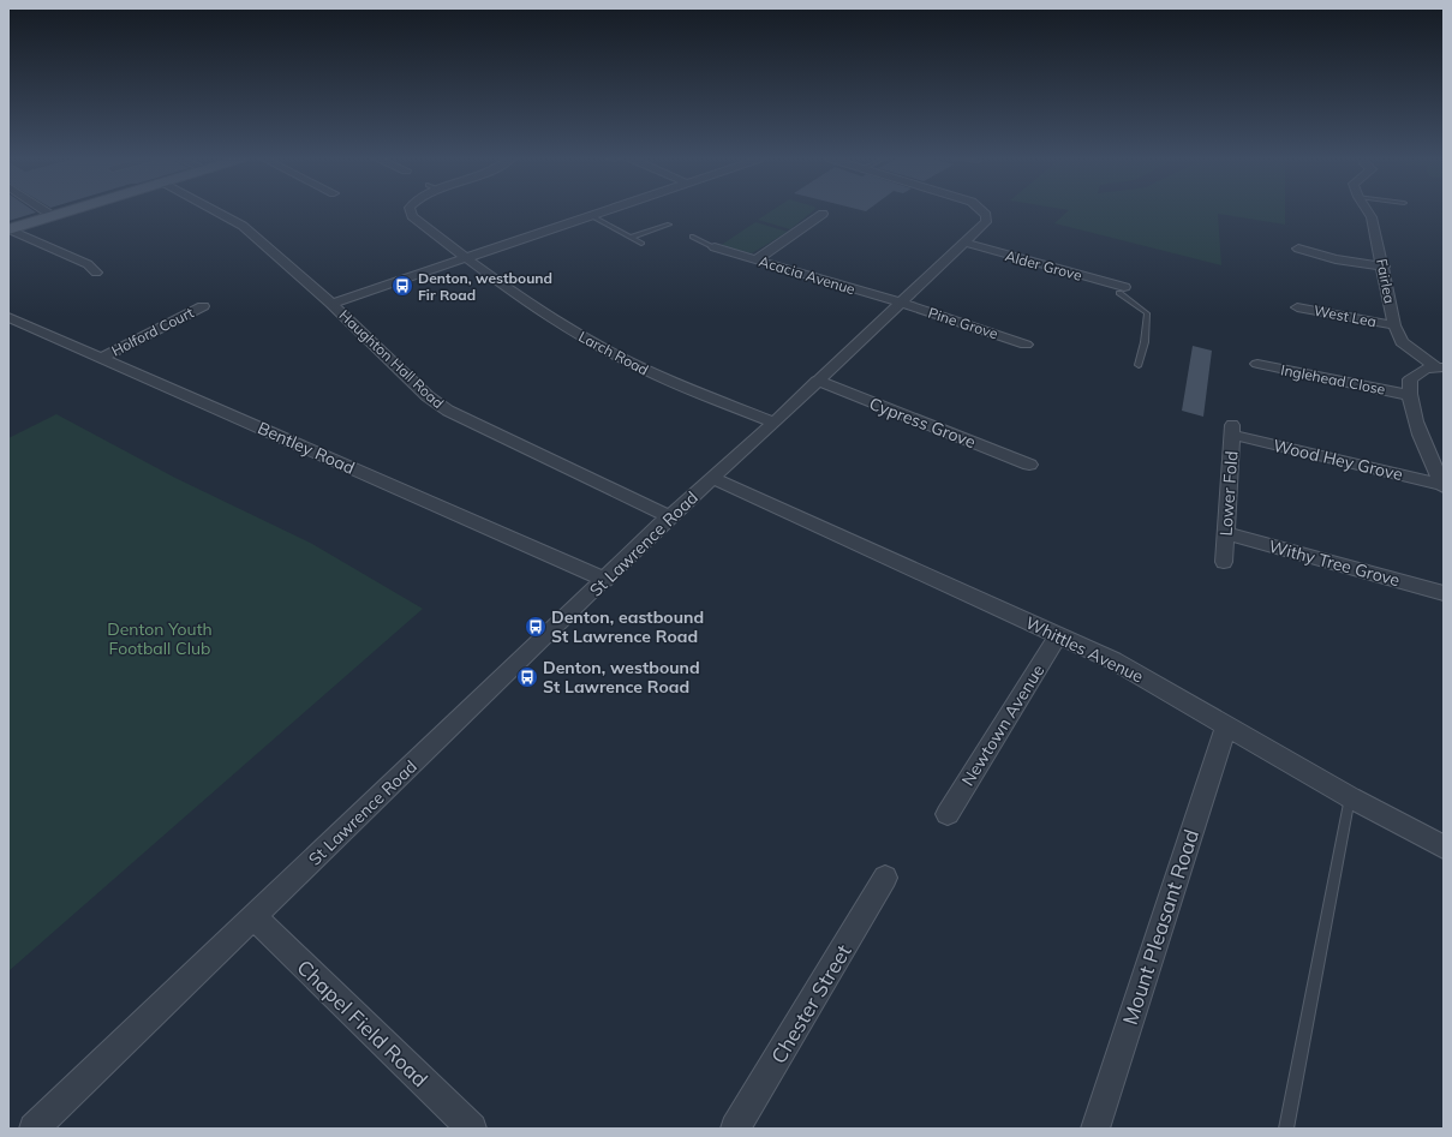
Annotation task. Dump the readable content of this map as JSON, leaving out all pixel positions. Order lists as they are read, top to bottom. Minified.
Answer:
{"streets":{"street":["Alder Grove","Acacia Avenue","Fairlea","West Lea","Pine Grove","Holford Court","Larch Road","Haughton Hall Road","Inglehead Close","Cypress Grove","Bentley Road","Wood Hey Grove","Lower Fold","St Lawrence Road","Withy Tree Grove","Whittles Avenue","Newtown Avenue","Mount Pleasant Road","Chester Street","Chapel Field Road"]},"crossings":[["Alder Grove","St Lawrence Road"],["Acacia Avenue","Pine Grove"],["Acacia Avenue","St Lawrence Road"],["Fairlea","West Lea"],["Pine Grove","St Lawrence Road"],["Holford Court","Bentley Road"],["Larch Road","St Lawrence Road"],["Haughton Hall Road","St Lawrence Road"],["Cypress Grove","St Lawrence Road"],["Bentley Road","St Lawrence Road"],["Wood Hey Grove","Lower Fold"],["Lower Fold","Withy Tree Grove"],["St Lawrence Road","Whittles Avenue"],["St Lawrence Road","Chapel Field Road"],["Whittles Avenue","Newtown Avenue"],["Whittles Avenue","Mount Pleasant Road"]],"parks":["Denton Youth Football Club"],"places":{"bus stop":["Denton, westbound Fir Road","Denton, eastbound St Lawrence Road","Denton, westbound St Lawrence Road"]}}
